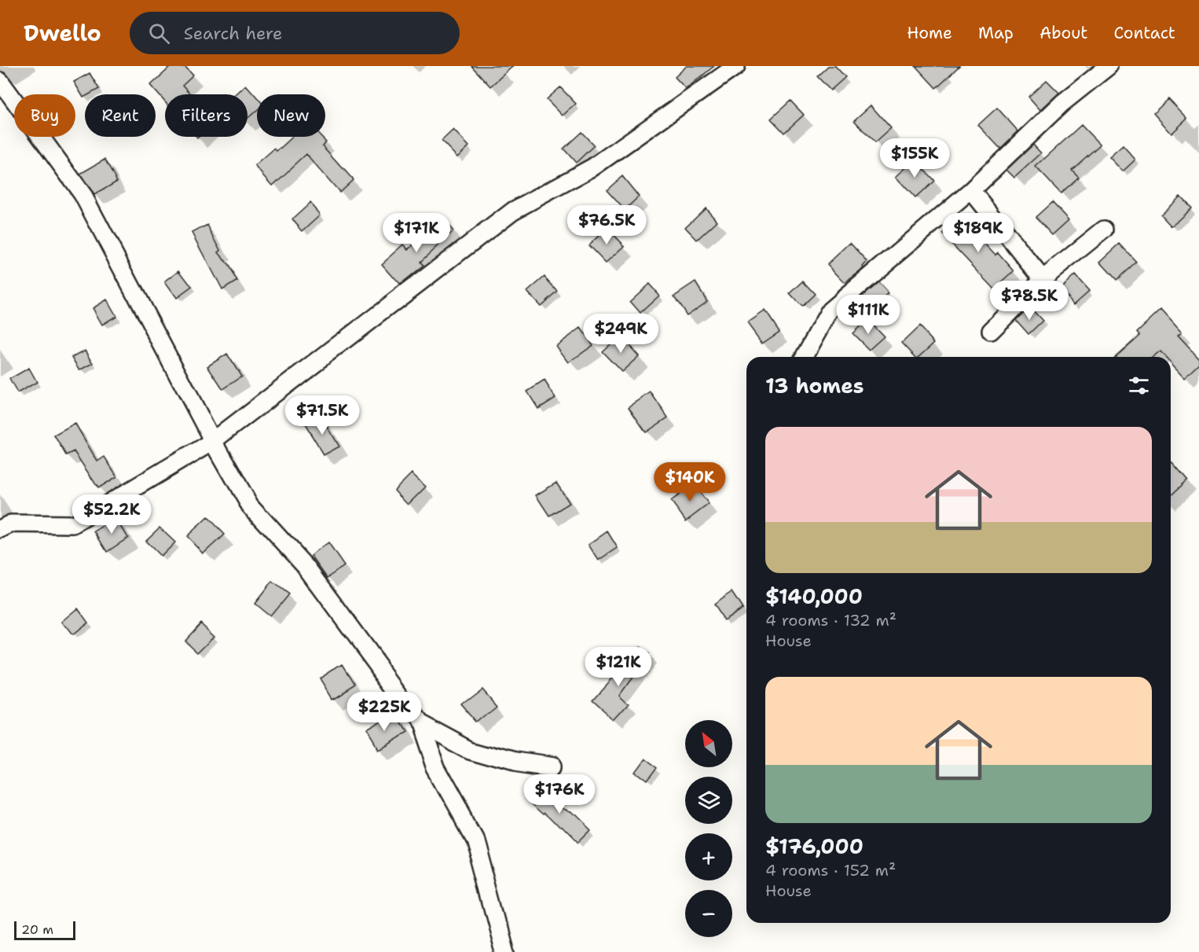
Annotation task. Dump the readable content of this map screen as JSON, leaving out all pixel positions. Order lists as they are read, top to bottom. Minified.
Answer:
{"scale_bar":"20 m","north":"top left","page":{"header":"Dwello","search":"Search here","nav":["Home","Map","About","Contact"],"chip":["Buy","Rent","Filters","New"],"price":["$155K","$76.5K","$171K","$189K","$78.5K","$111K","$249K","$71.5K","$140K","$52.2K","$121K","$225K","$176K"],"heading":"13 homes","list":[{"name":"$140,000","note":"4 rooms · 132 m² · House"},{"name":"$176,000","note":"4 rooms · 152 m² · House"}],"map_buttons":["+","−"],"scale":"20 m"}}
